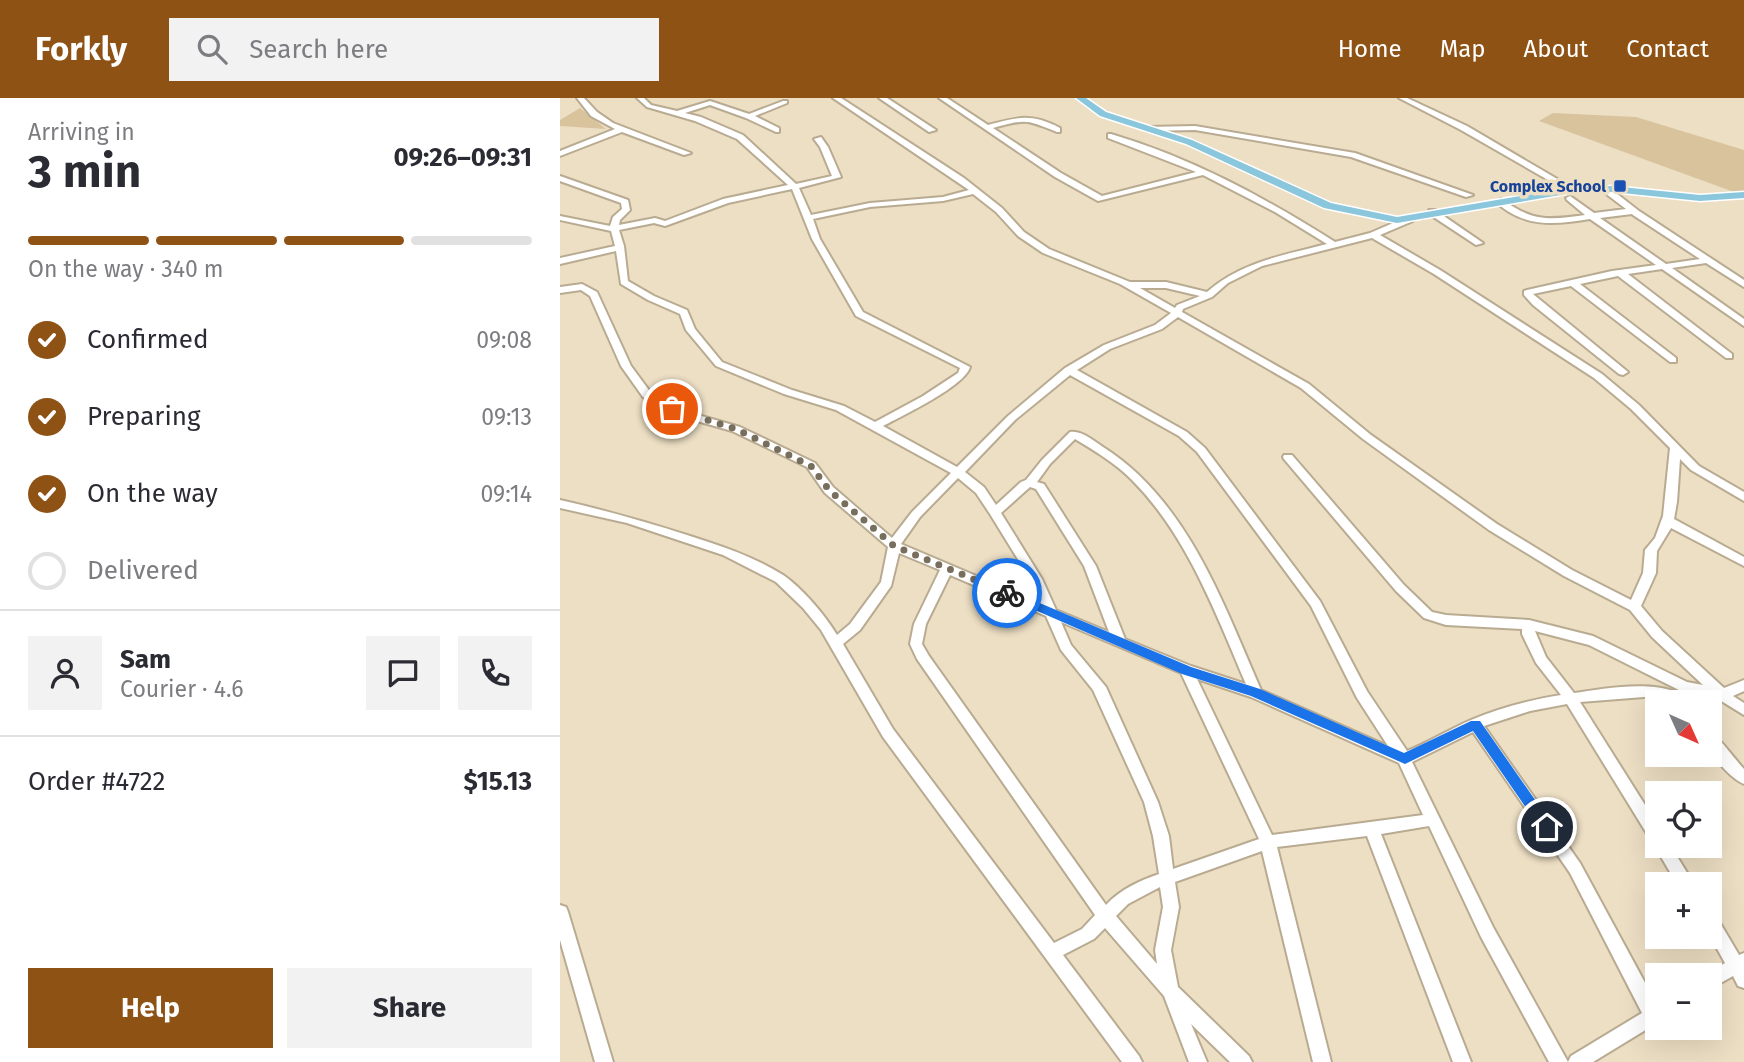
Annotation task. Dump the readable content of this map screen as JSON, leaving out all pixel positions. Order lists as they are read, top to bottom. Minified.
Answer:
{"places":{"transit":["Complex School"]},"north":"bottom right","page":{"header":"Forkly","search":"Search here","nav":["Home","Map","About","Contact"],"heading":["3 min","Arriving in","09:26–09:31"],"panel":["Sam","Courier · 4.6","Order #4722","$15.13"],"bar":"On the way · 340 m","list":[["Confirmed","09:08"],["Preparing","09:13"],["On the way","09:14"],"Delivered"],"map_buttons":["+","−"],"buttons":["Help","Share"]}}
